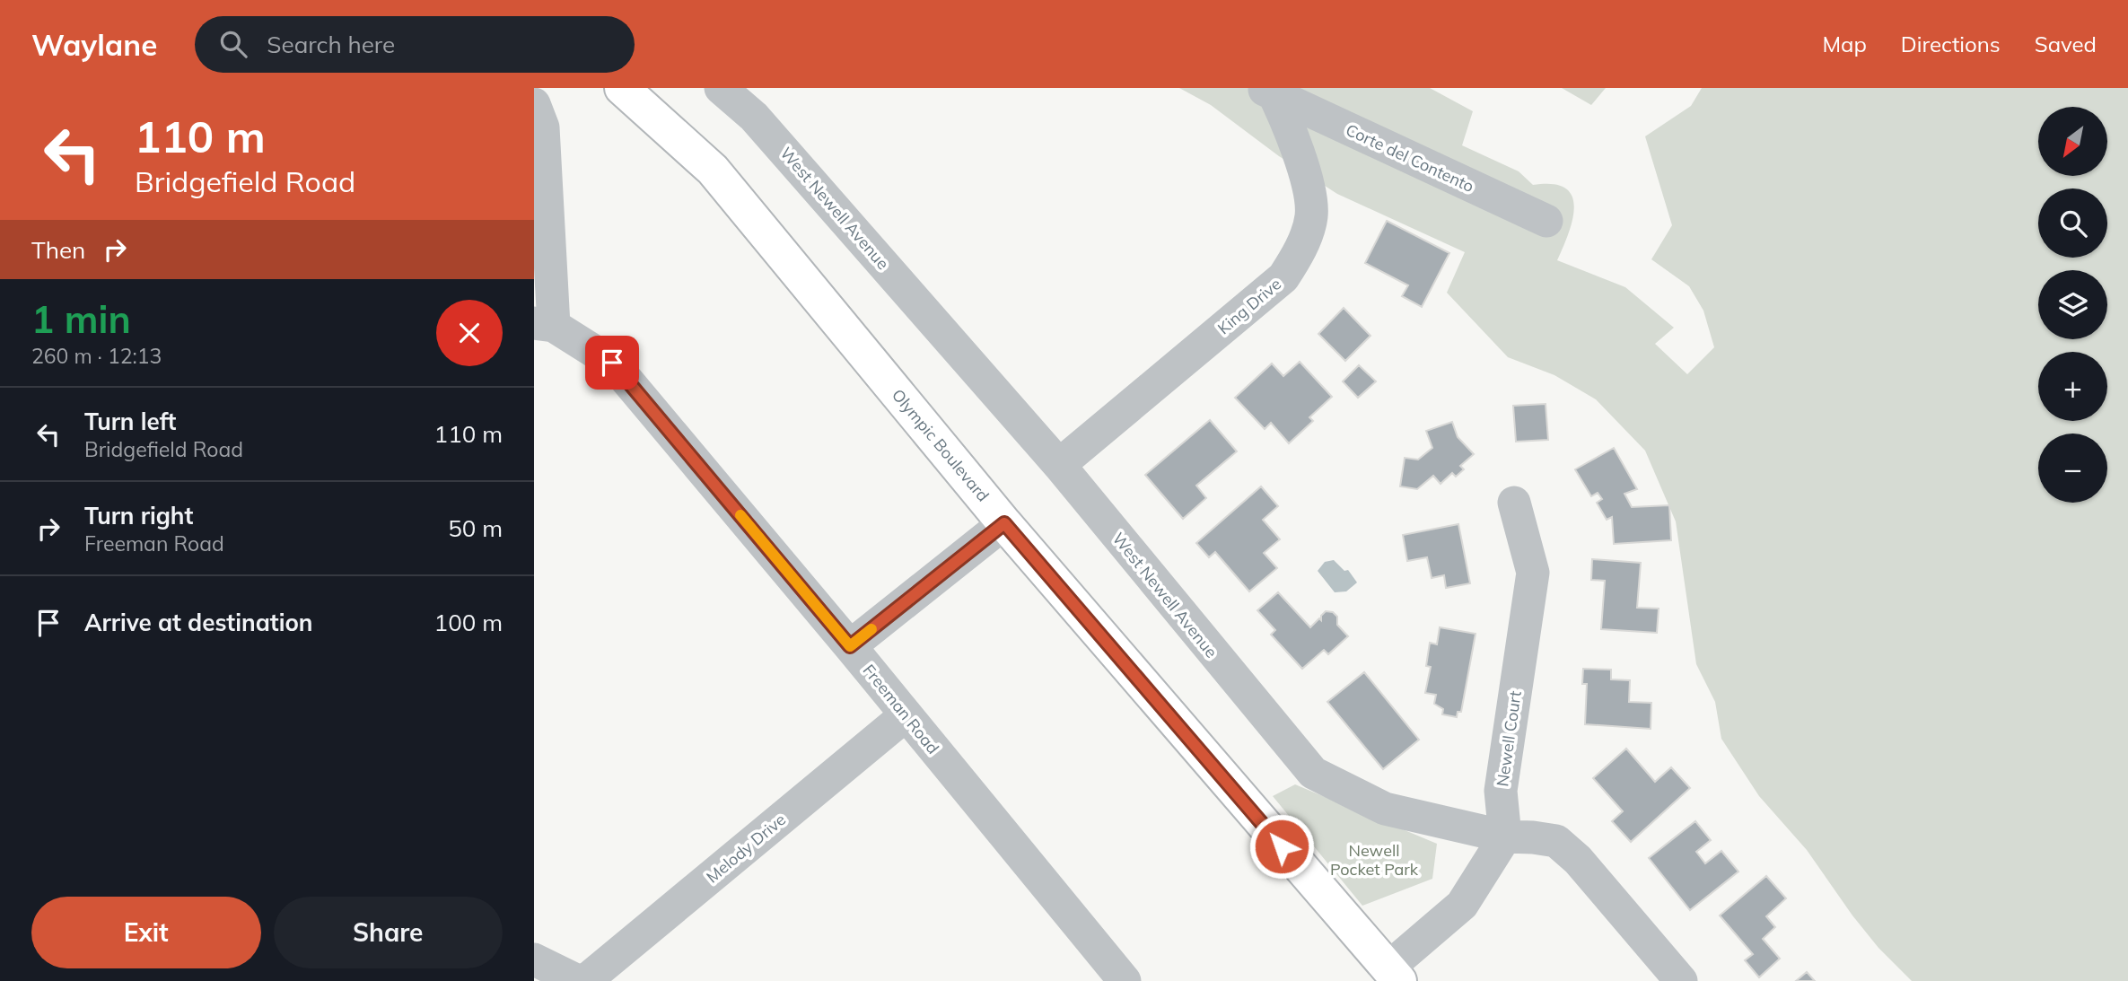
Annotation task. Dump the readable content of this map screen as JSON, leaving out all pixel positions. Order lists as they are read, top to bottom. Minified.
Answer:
{"streets":{"main road":["Olympic Boulevard"],"street":["Corte del Contento","West Newell Avenue","King Drive","Freeman Road","Newell Court","Melody Drive"]},"crossings":[["Corte del Contento","King Drive"],["West Newell Avenue","King Drive"],["West Newell Avenue","Newell Court"],["Freeman Road","Melody Drive"]],"parks":["Newell Pocket Park"],"north":"bottom left","page":{"header":"Waylane","search":"Search here","nav":["Map","Directions","Saved"],"turn":["110 m","Bridgefield Road"],"map_buttons":["+","−"],"then":"Then","heading":["1 min","260 m · 12:13"],"list":[{"name":"Turn left","note":"Bridgefield Road","value":"110 m"},{"name":"Turn right","note":"Freeman Road","value":"50 m"},{"name":"Arrive at destination","value":"100 m"}],"buttons":["Exit","Share"]}}
